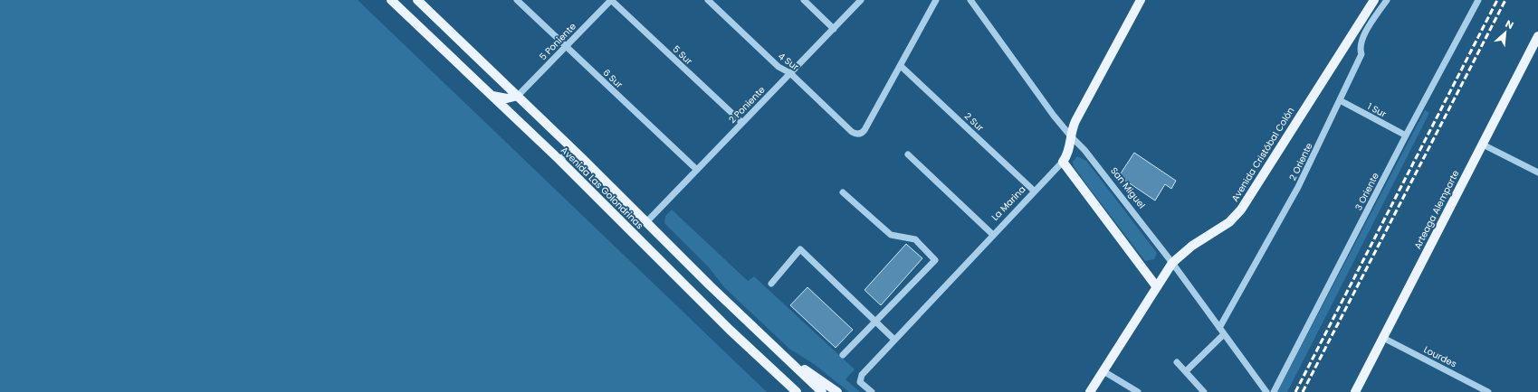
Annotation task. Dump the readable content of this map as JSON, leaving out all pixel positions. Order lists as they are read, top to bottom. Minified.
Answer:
{"streets":{"main road":["Avenida Cristóbal Colón","Avenida Las Golondrinas","La Marina","Arteaga Alemparte"],"street":["5 Poniente","5 Sur","4 Sur","6 Sur","2 Poniente","1 Sur","2 Sur","2 Oriente","San Miguel","3 Oriente","Lourdes"]},"crossings":[["5 Poniente","5 Sur"],["5 Poniente","6 Sur"],["5 Poniente","Avenida Las Golondrinas"],["5 Sur","2 Poniente"],["4 Sur","2 Poniente"],["4 Sur","2 Sur"],["6 Sur","2 Poniente"],["2 Poniente","Avenida Las Golondrinas"],["1 Sur","2 Oriente"],["1 Sur","3 Oriente"],["2 Sur","La Marina"],["Avenida Cristóbal Colón","San Miguel"],["2 Oriente","San Miguel"],["San Miguel","La Marina"],["Arteaga Alemparte","Lourdes"]],"north":"top right"}
